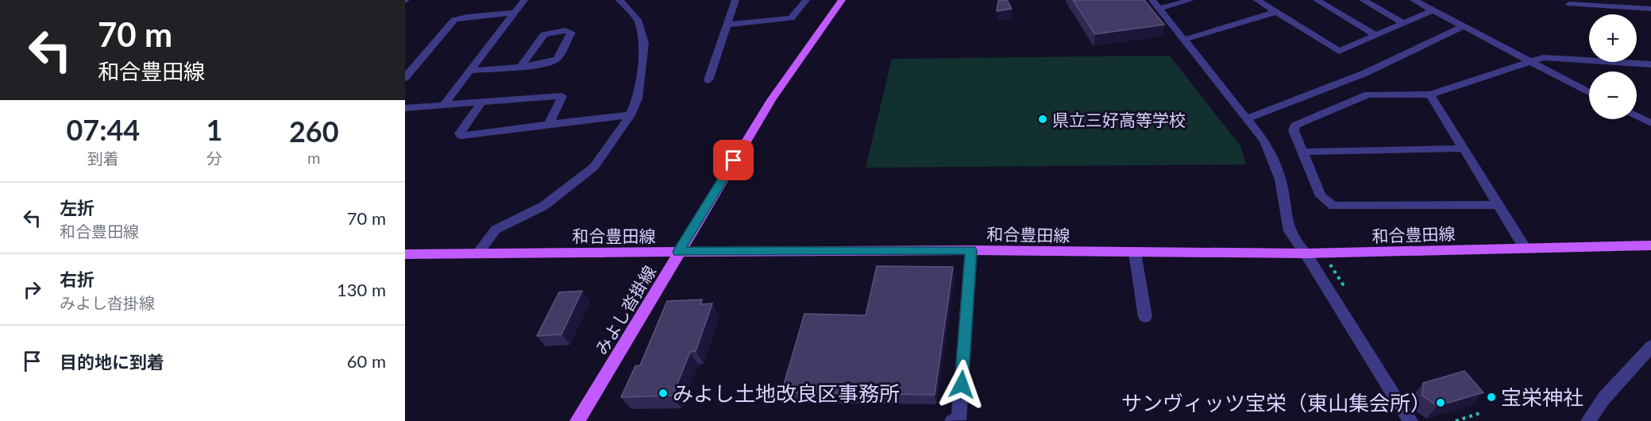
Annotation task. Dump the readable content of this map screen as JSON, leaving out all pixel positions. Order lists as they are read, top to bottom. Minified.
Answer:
{"streets":{"main road":["和合豊田線","みよし沓掛線"]},"crossings":[["和合豊田線","みよし沓掛線"]],"places":["県立三好高等学校","みよし土地改良区事務所","宝栄神社","サンヴィッツ宝栄（東山集会所）"],"page":{"turn":["70 m","和合豊田線"],"map_buttons":["+","−"],"eta":["07:44","到着","1","分","260","m"],"list":[{"name":"左折","note":"和合豊田線","value":"70 m"},{"name":"右折","note":"みよし沓掛線","value":"130 m"},{"name":"目的地に到着","value":"60 m"}]}}
